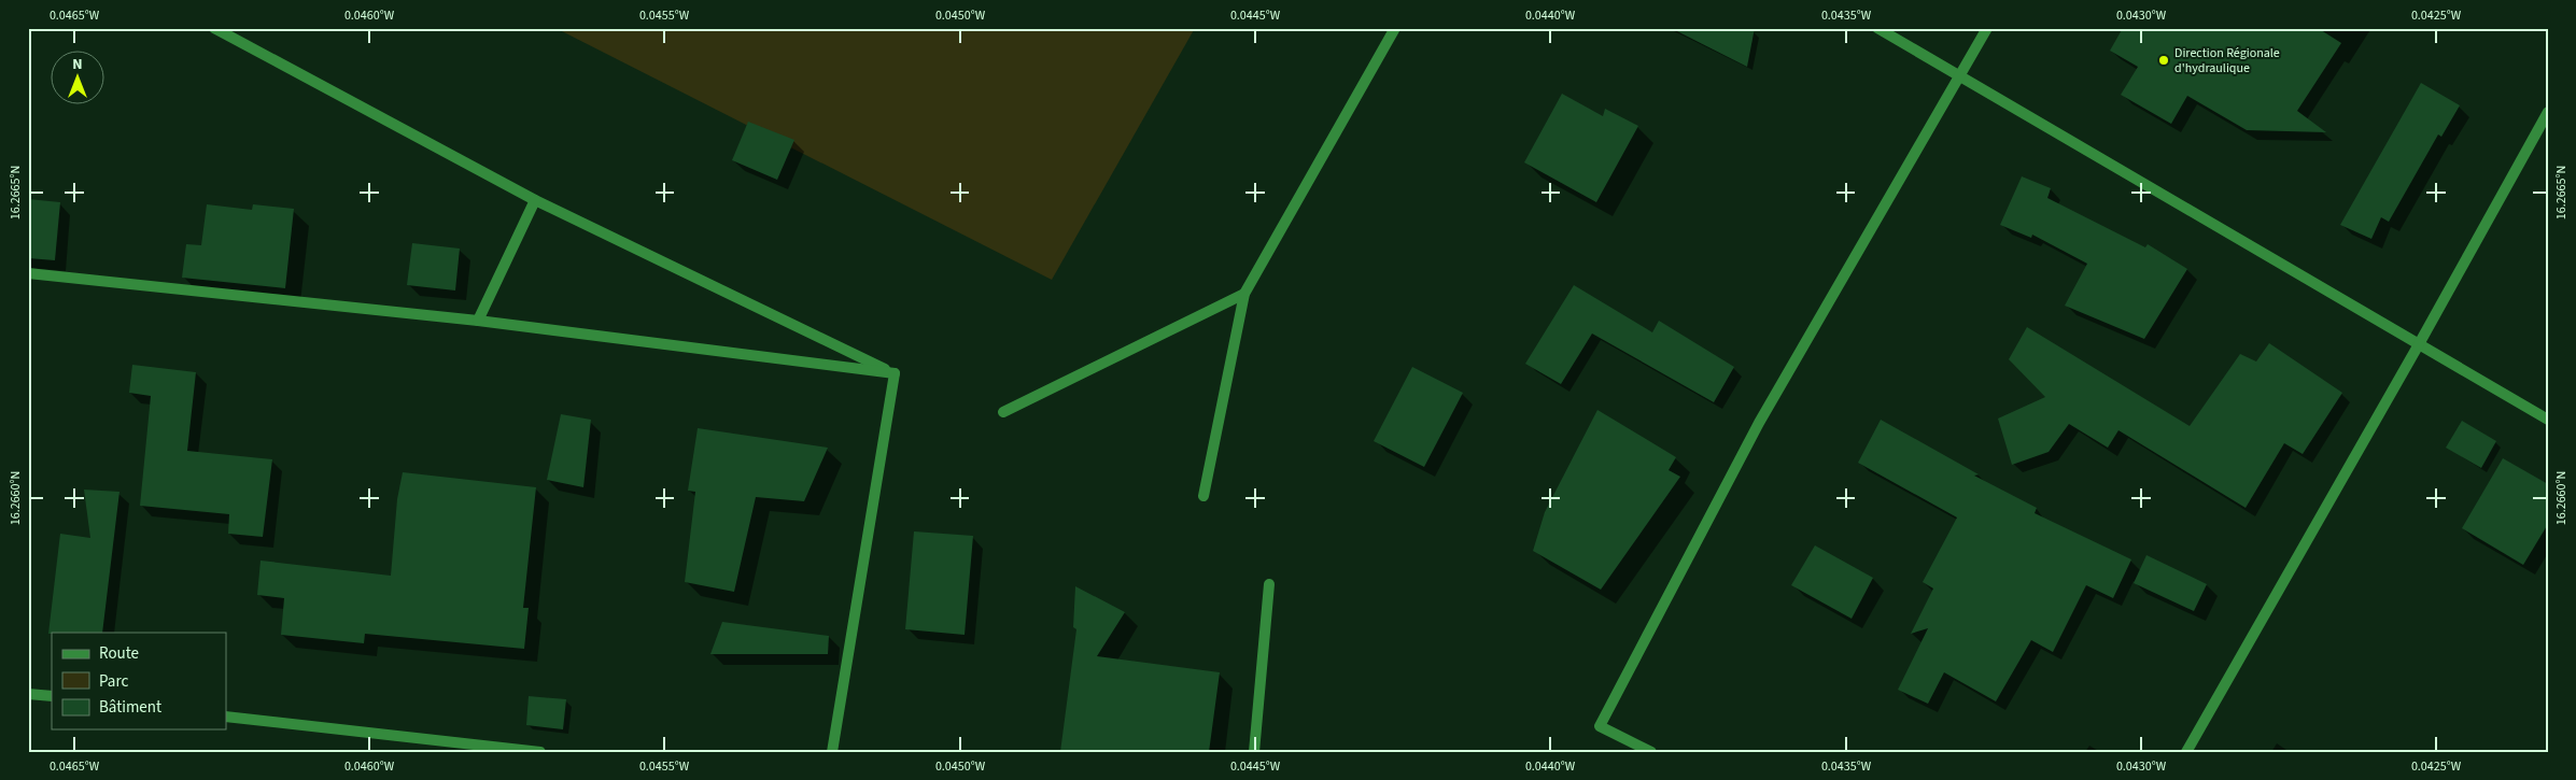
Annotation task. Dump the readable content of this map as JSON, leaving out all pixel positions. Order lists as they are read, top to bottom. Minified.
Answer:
{"places":["Direction Régionale d'hydraulique"],"legend":["Route","Parc","Bâtiment"],"north":"top","coordinates":["0.0465°W","0.0460°W","0.0455°W","0.0450°W","0.0445°W","0.0440°W","0.0435°W","0.0430°W","0.0425°W","16.2665°N","16.2660°N"]}
